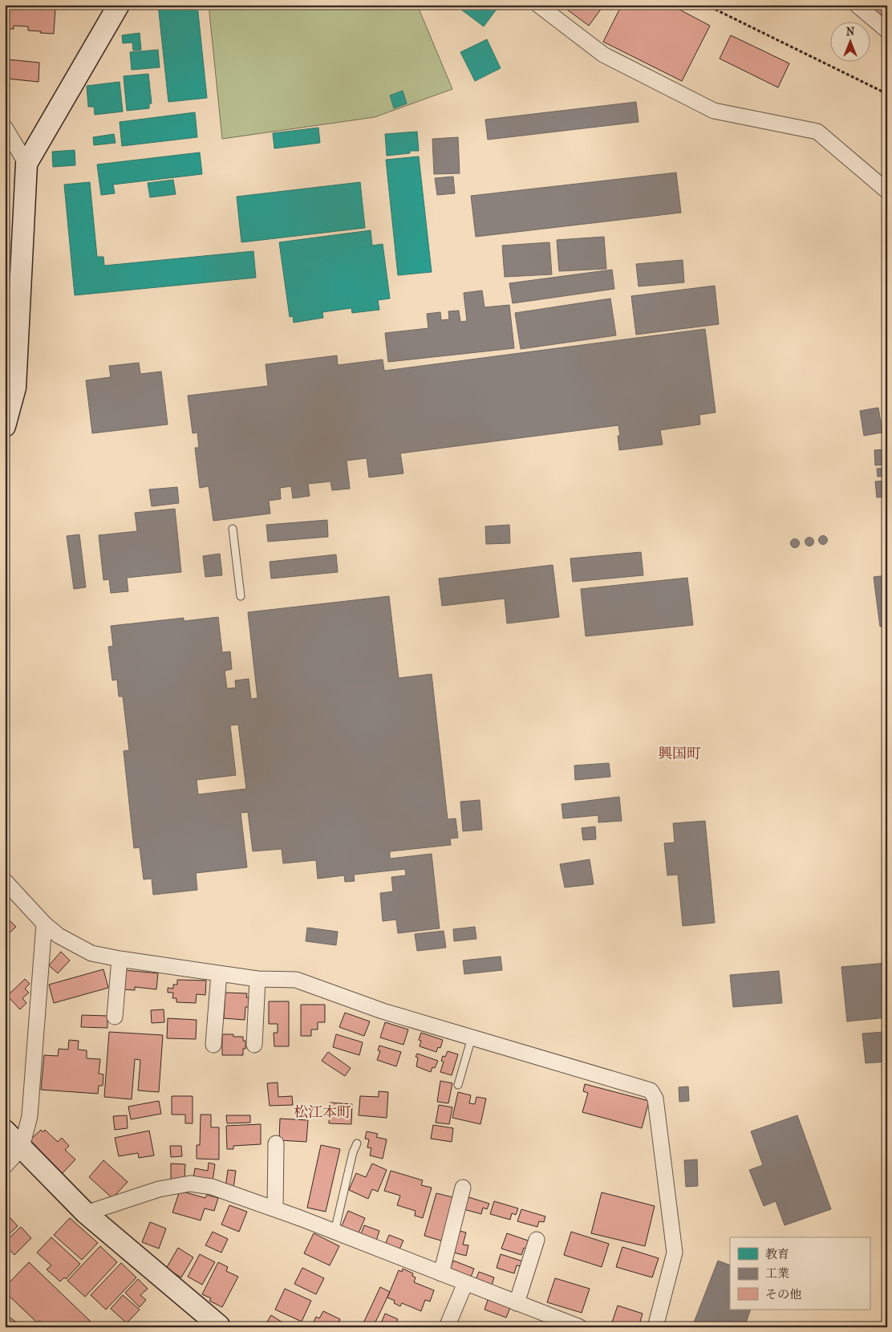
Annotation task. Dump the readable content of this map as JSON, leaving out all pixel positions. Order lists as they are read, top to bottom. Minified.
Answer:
{"districts":["興国町","松江本町"],"legend":["教育","工業","その他"],"north":"top"}
